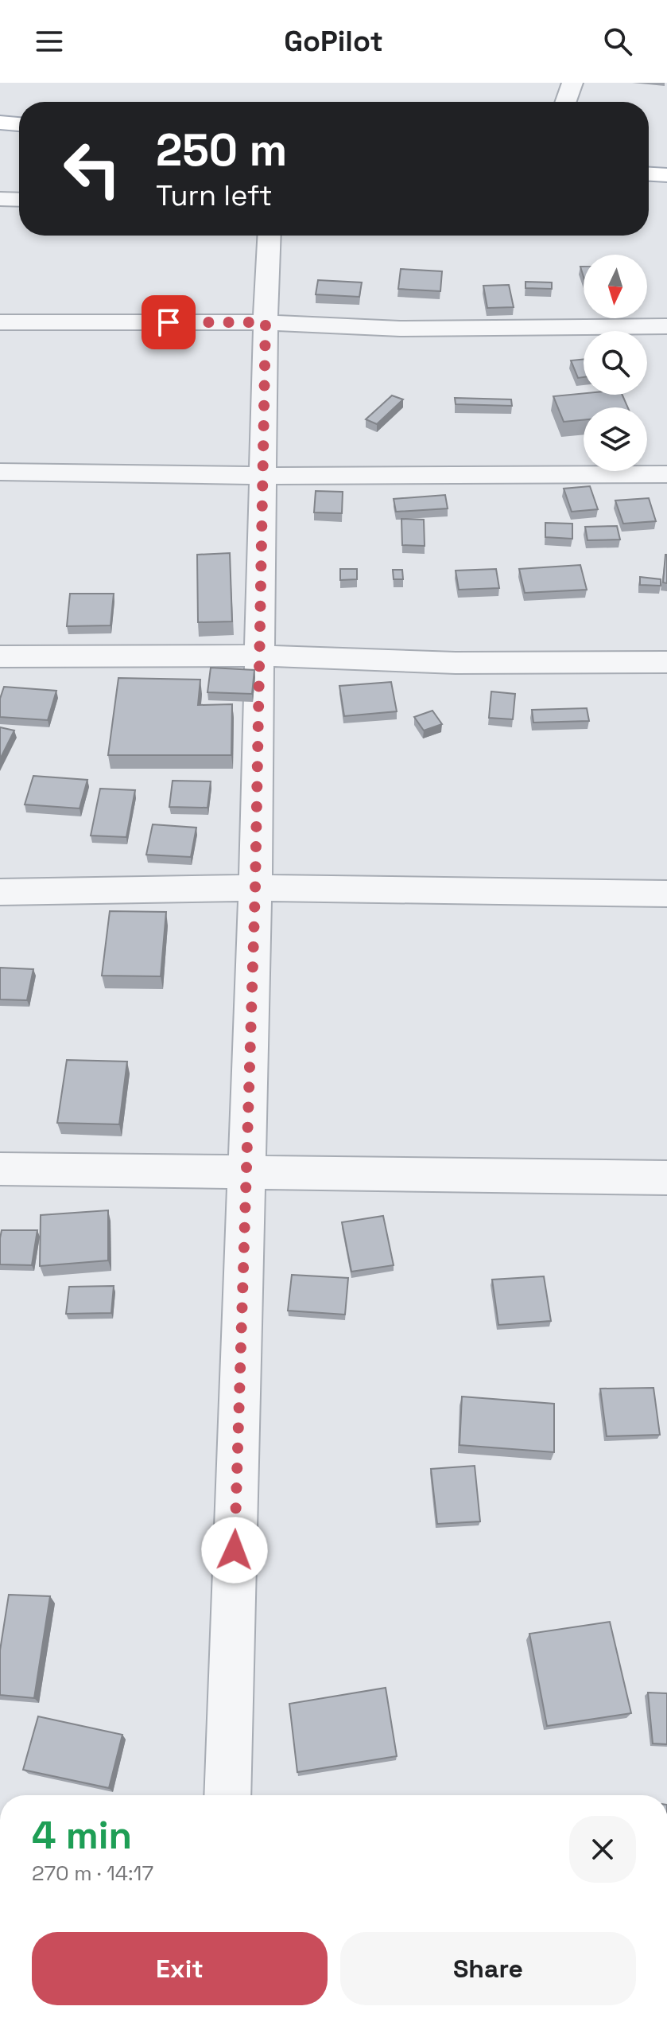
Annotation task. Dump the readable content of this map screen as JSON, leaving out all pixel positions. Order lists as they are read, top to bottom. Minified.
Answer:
{"north":"bottom","page":{"header":"GoPilot","turn":["250 m","Turn left"],"heading":["4 min","270 m · 14:17"],"buttons":["Exit","Share"]}}
